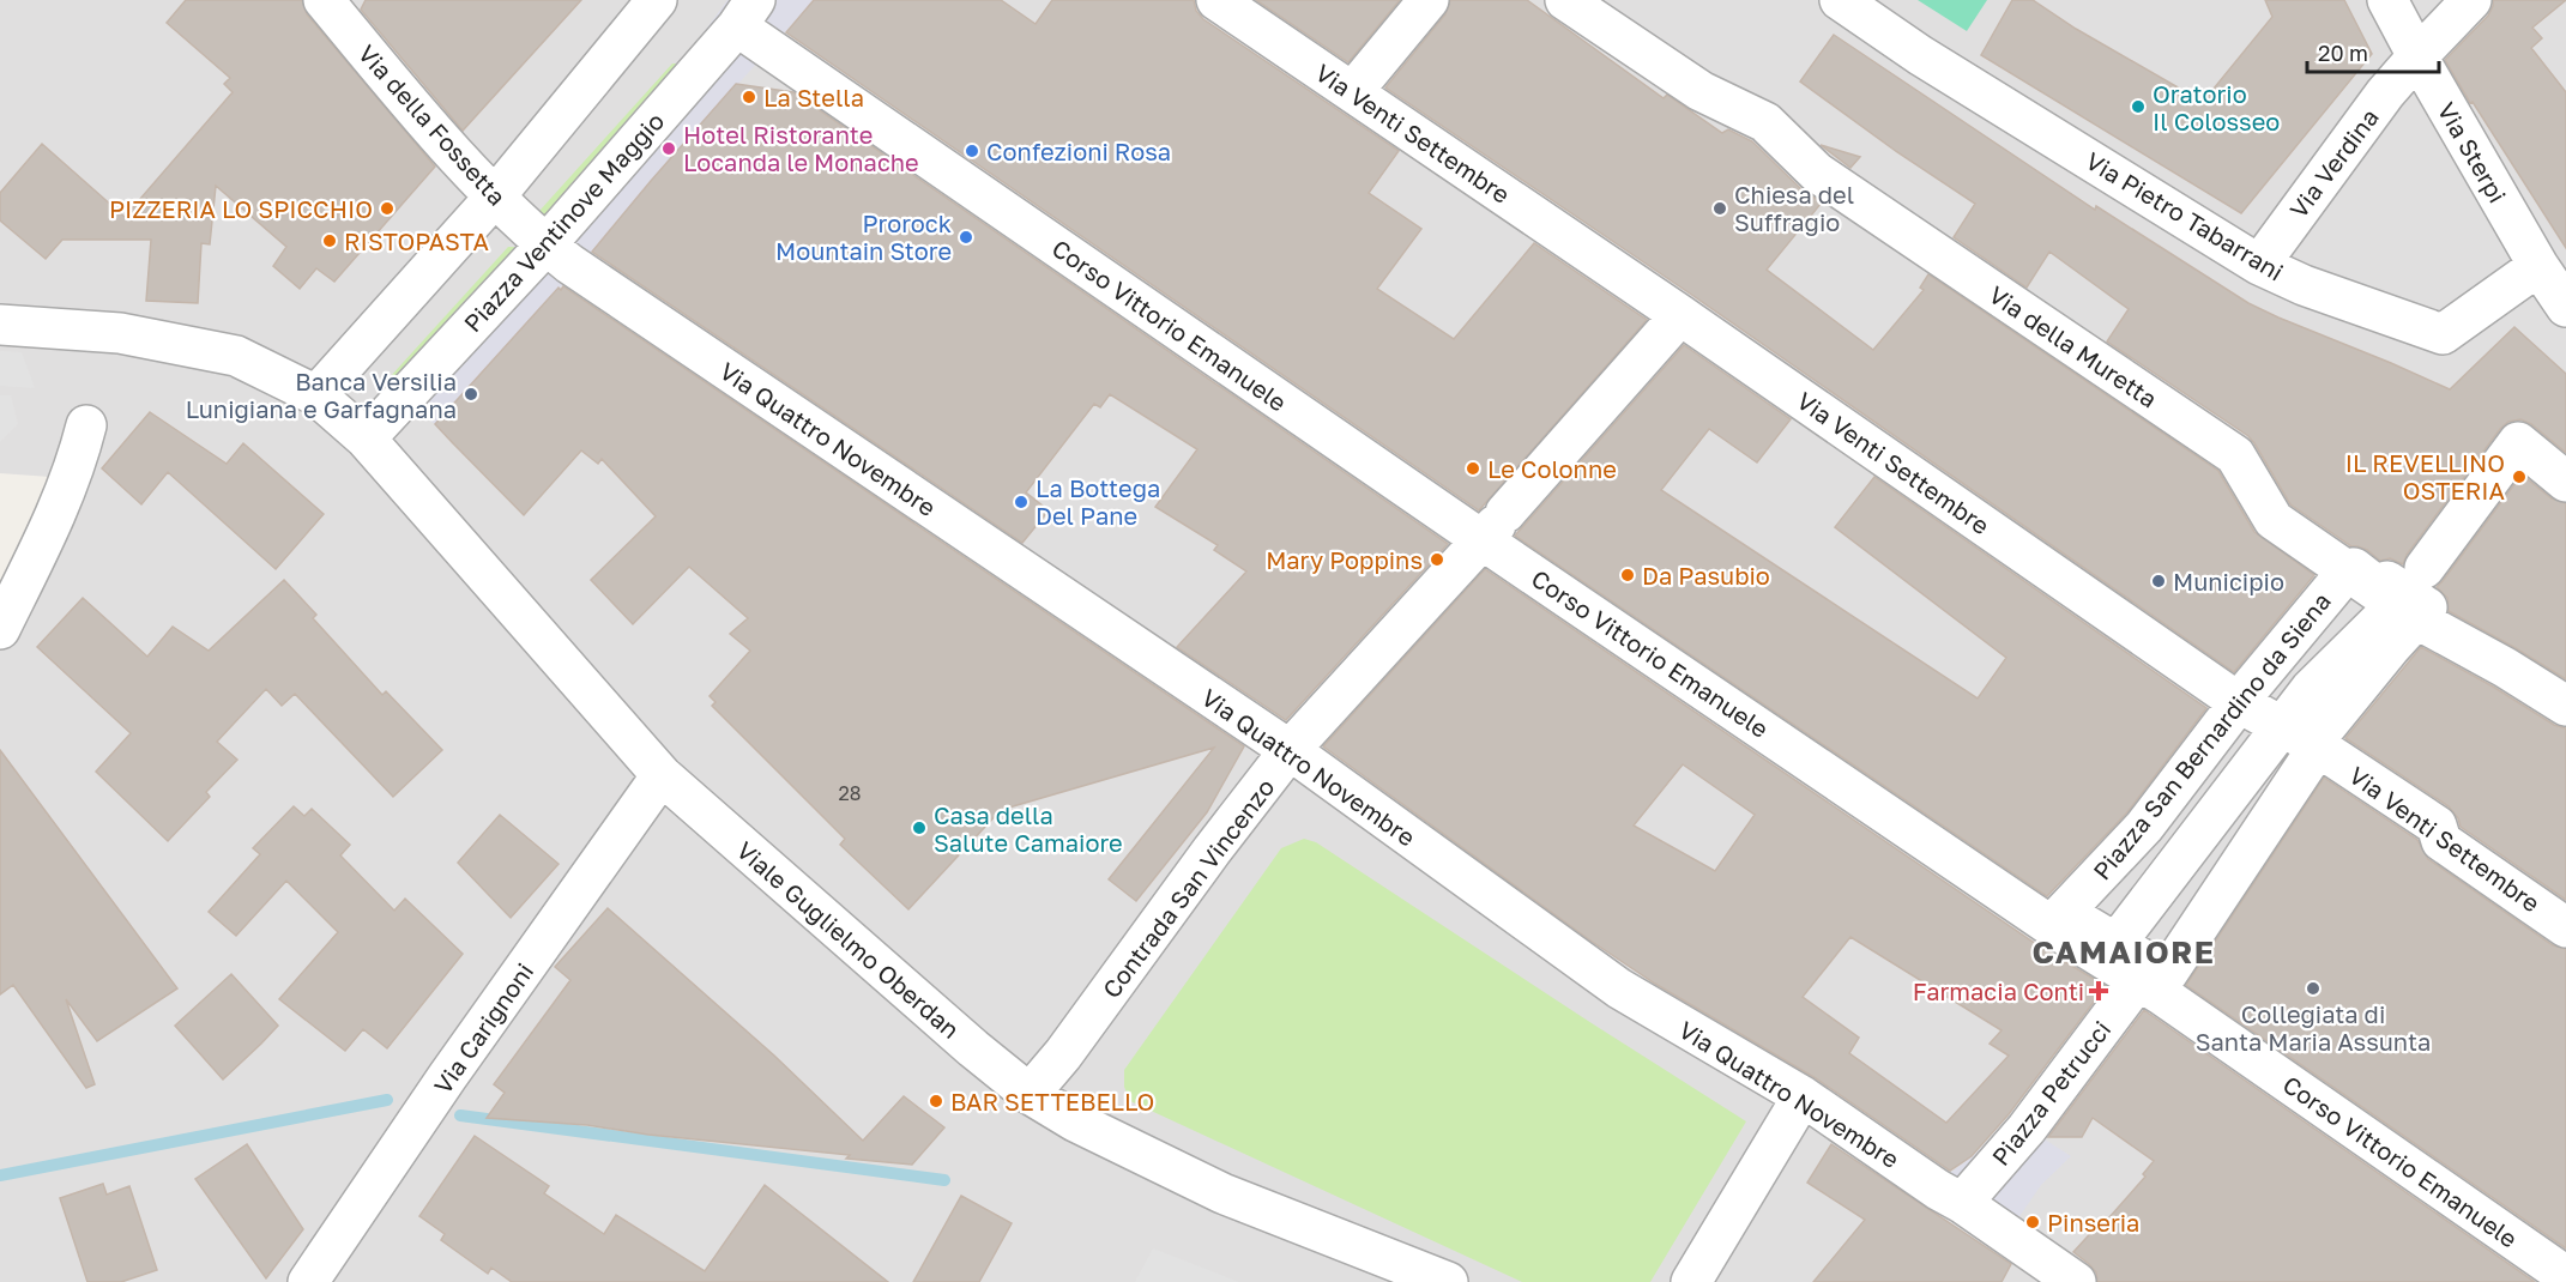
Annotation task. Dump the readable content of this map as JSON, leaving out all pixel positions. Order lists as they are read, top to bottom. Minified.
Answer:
{"streets":{"street":["Via della Fossetta","Via Venti Settembre","Via Sterpi","Via Verdina","Via Pietro Tabarrani","Piazza Ventinove Maggio","Corso Vittorio Emanuele","Via della Muretta","Via Quattro Novembre","Piazza San Bernardino da Siena","Contrada San Vincenzo","Viale Guglielmo Oberdan","Via Carignoni","Piazza Petrucci"]},"crossings":[["Via della Fossetta","Piazza Ventinove Maggio"],["Via della Fossetta","Via Quattro Novembre"],["Via Venti Settembre","Piazza San Bernardino da Siena"],["Via Venti Settembre","Contrada San Vincenzo"],["Via Sterpi","Via Verdina"],["Via Sterpi","Via Pietro Tabarrani"],["Via Verdina","Via Pietro Tabarrani"],["Piazza Ventinove Maggio","Corso Vittorio Emanuele"],["Piazza Ventinove Maggio","Via Quattro Novembre"],["Piazza Ventinove Maggio","Viale Guglielmo Oberdan"],["Corso Vittorio Emanuele","Piazza San Bernardino da Siena"],["Corso Vittorio Emanuele","Contrada San Vincenzo"],["Corso Vittorio Emanuele","Piazza Petrucci"],["Via della Muretta","Piazza San Bernardino da Siena"],["Via Quattro Novembre","Contrada San Vincenzo"],["Via Quattro Novembre","Piazza Petrucci"],["Contrada San Vincenzo","Viale Guglielmo Oberdan"],["Viale Guglielmo Oberdan","Via Carignoni"]],"districts":["CAMAIORE"],"places":{"other":["La Stella","Oratorio Il Colosseo","Hotel Ristorante Locanda le Monache","Confezioni Rosa","PIZZERIA LO SPICCHIO","Chiesa del Suffragio","Prorock Mountain Store","RISTOPASTA","Banca Versilia Lunigiana e Garfagnana","Le Colonne","IL REVELLINO OSTERIA","La Bottega Del Pane","Mary Poppins","Da Pasubio","Municipio","Casa della Salute Camaiore","Collegiata di Santa Maria Assunta","BAR SETTEBELLO","Pinseria"],"health":["Farmacia Conti"]},"house_numbers":["28"],"scale_bar":"20 m"}
